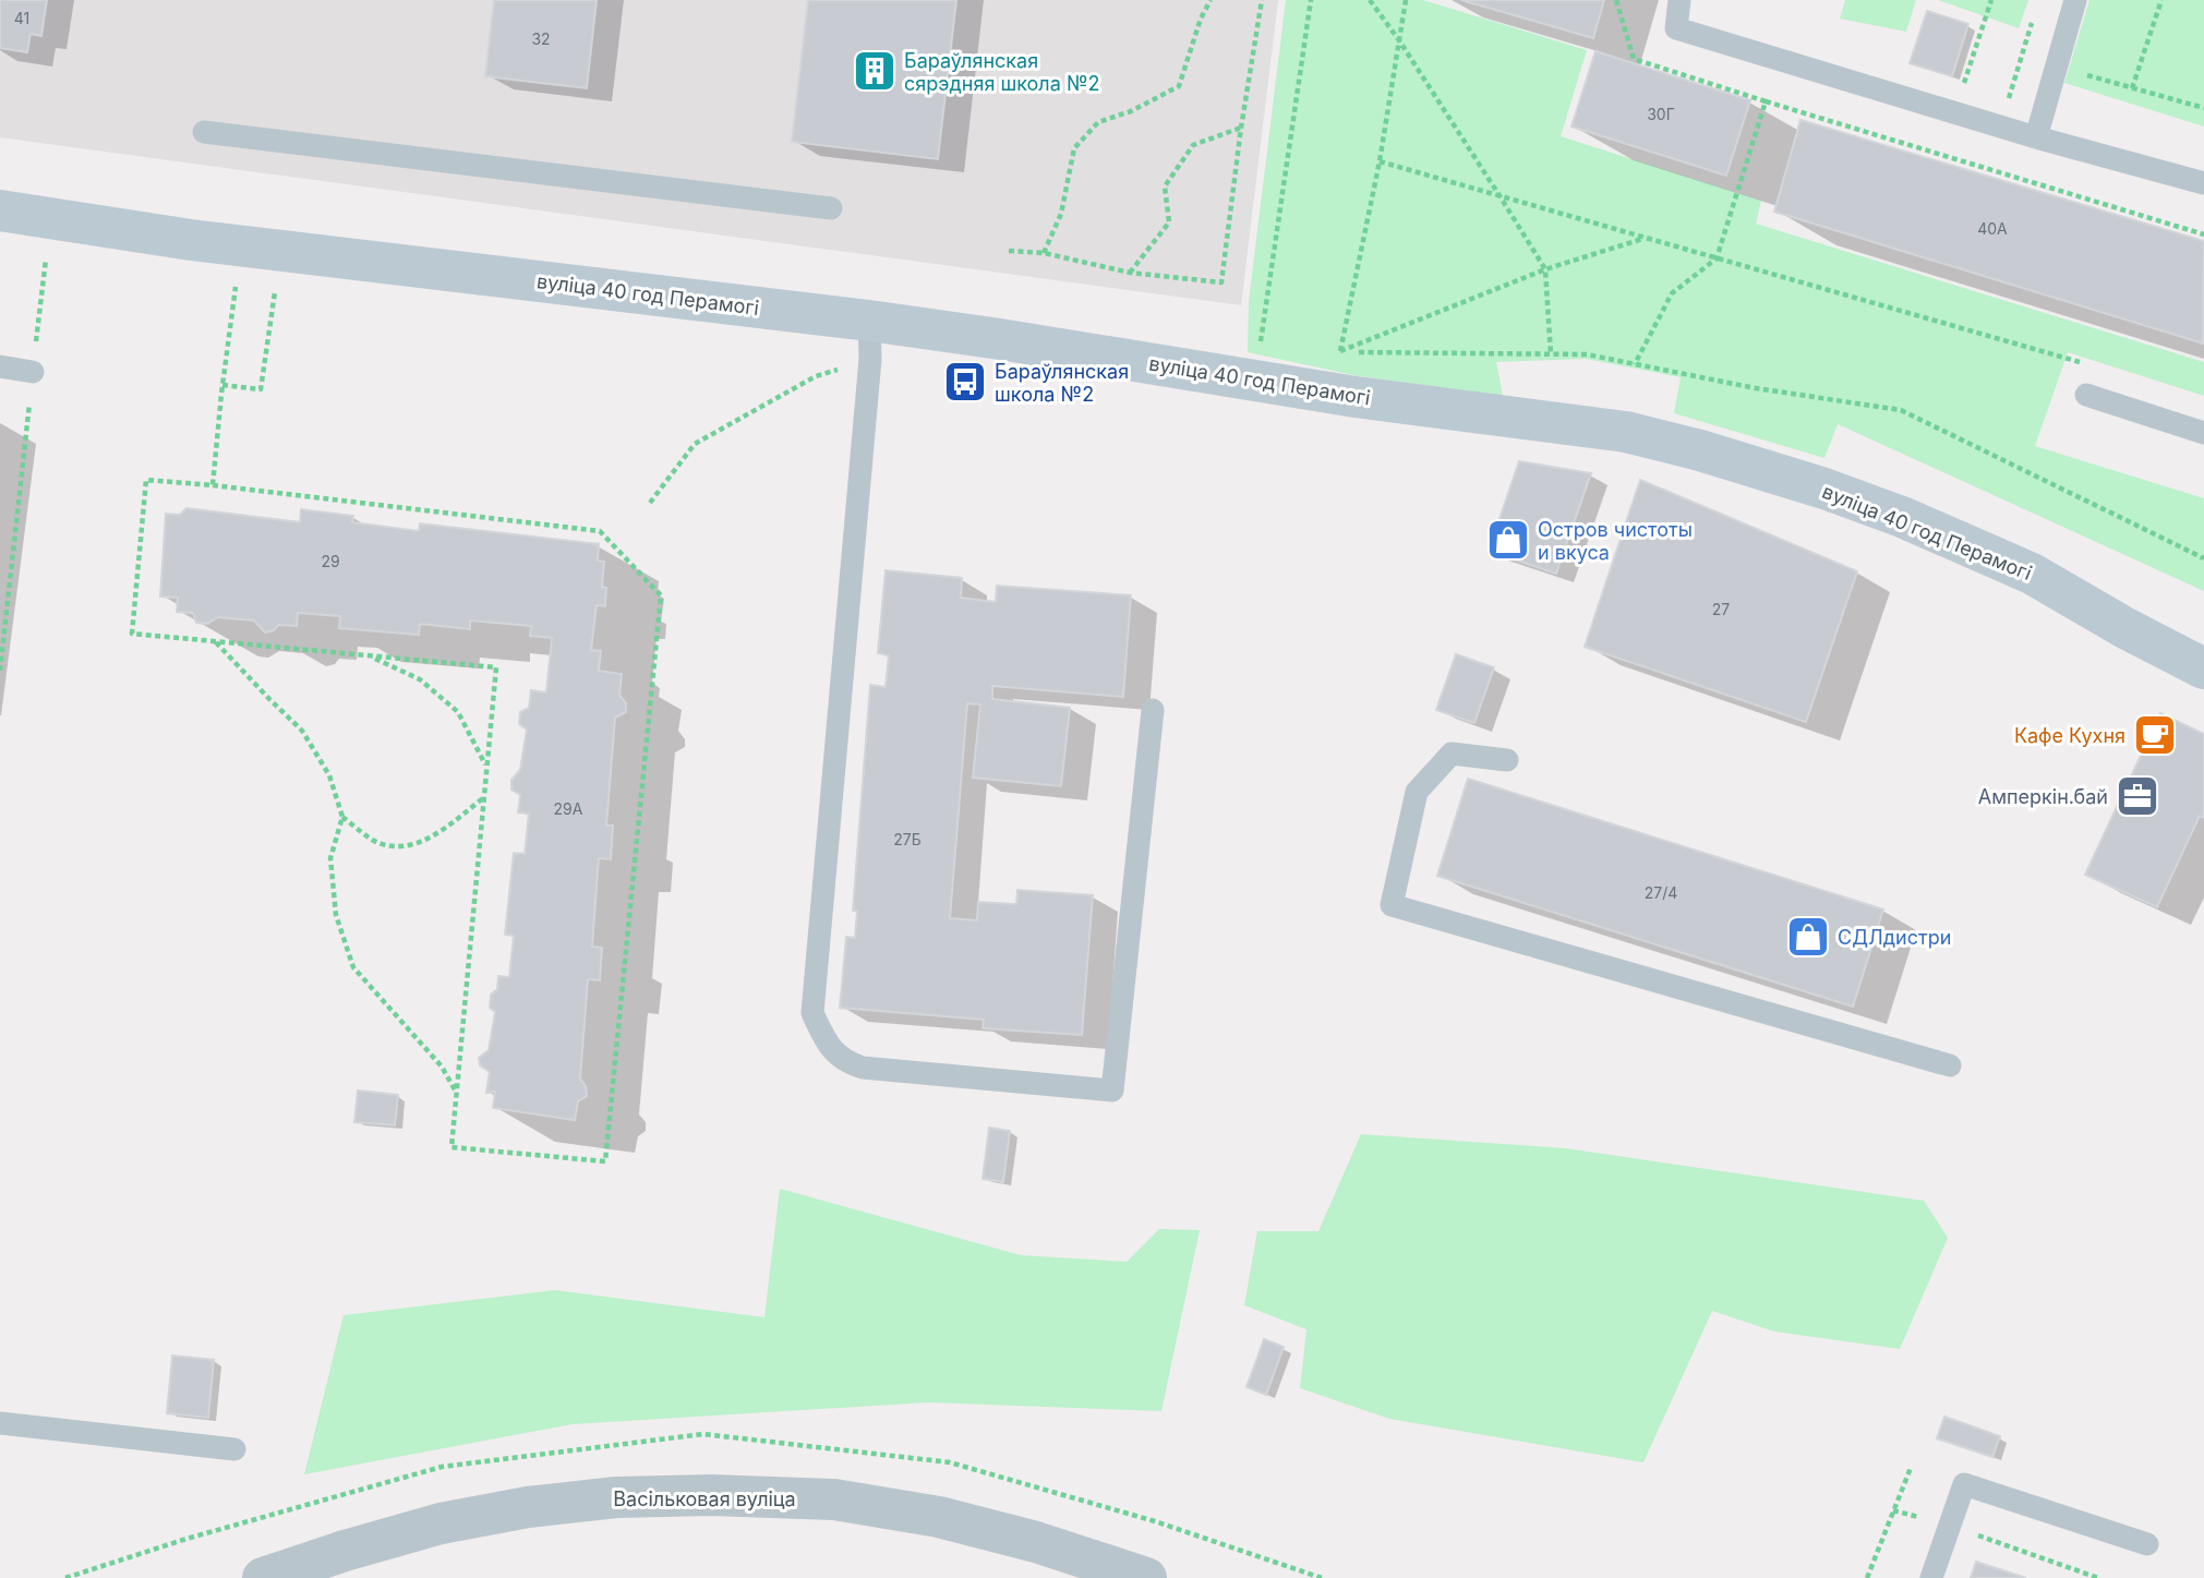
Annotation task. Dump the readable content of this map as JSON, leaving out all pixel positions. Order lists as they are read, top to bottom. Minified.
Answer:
{"streets":{"street":["вуліца 40 год Перамогі","Васільковая вуліца"]},"places":{"building":["Бараўлянская сярэдняя школа №2"],"bus stop":["Бараўлянская школа №2"],"shop":["Остров чистоты и вкуса","СДЛдистри"],"cafe":["Кафе Кухня"],"office":["Амперкін.бай"]},"house_numbers":["41","32","30Г","40А","29","27","29А","27Б","27/4"]}
